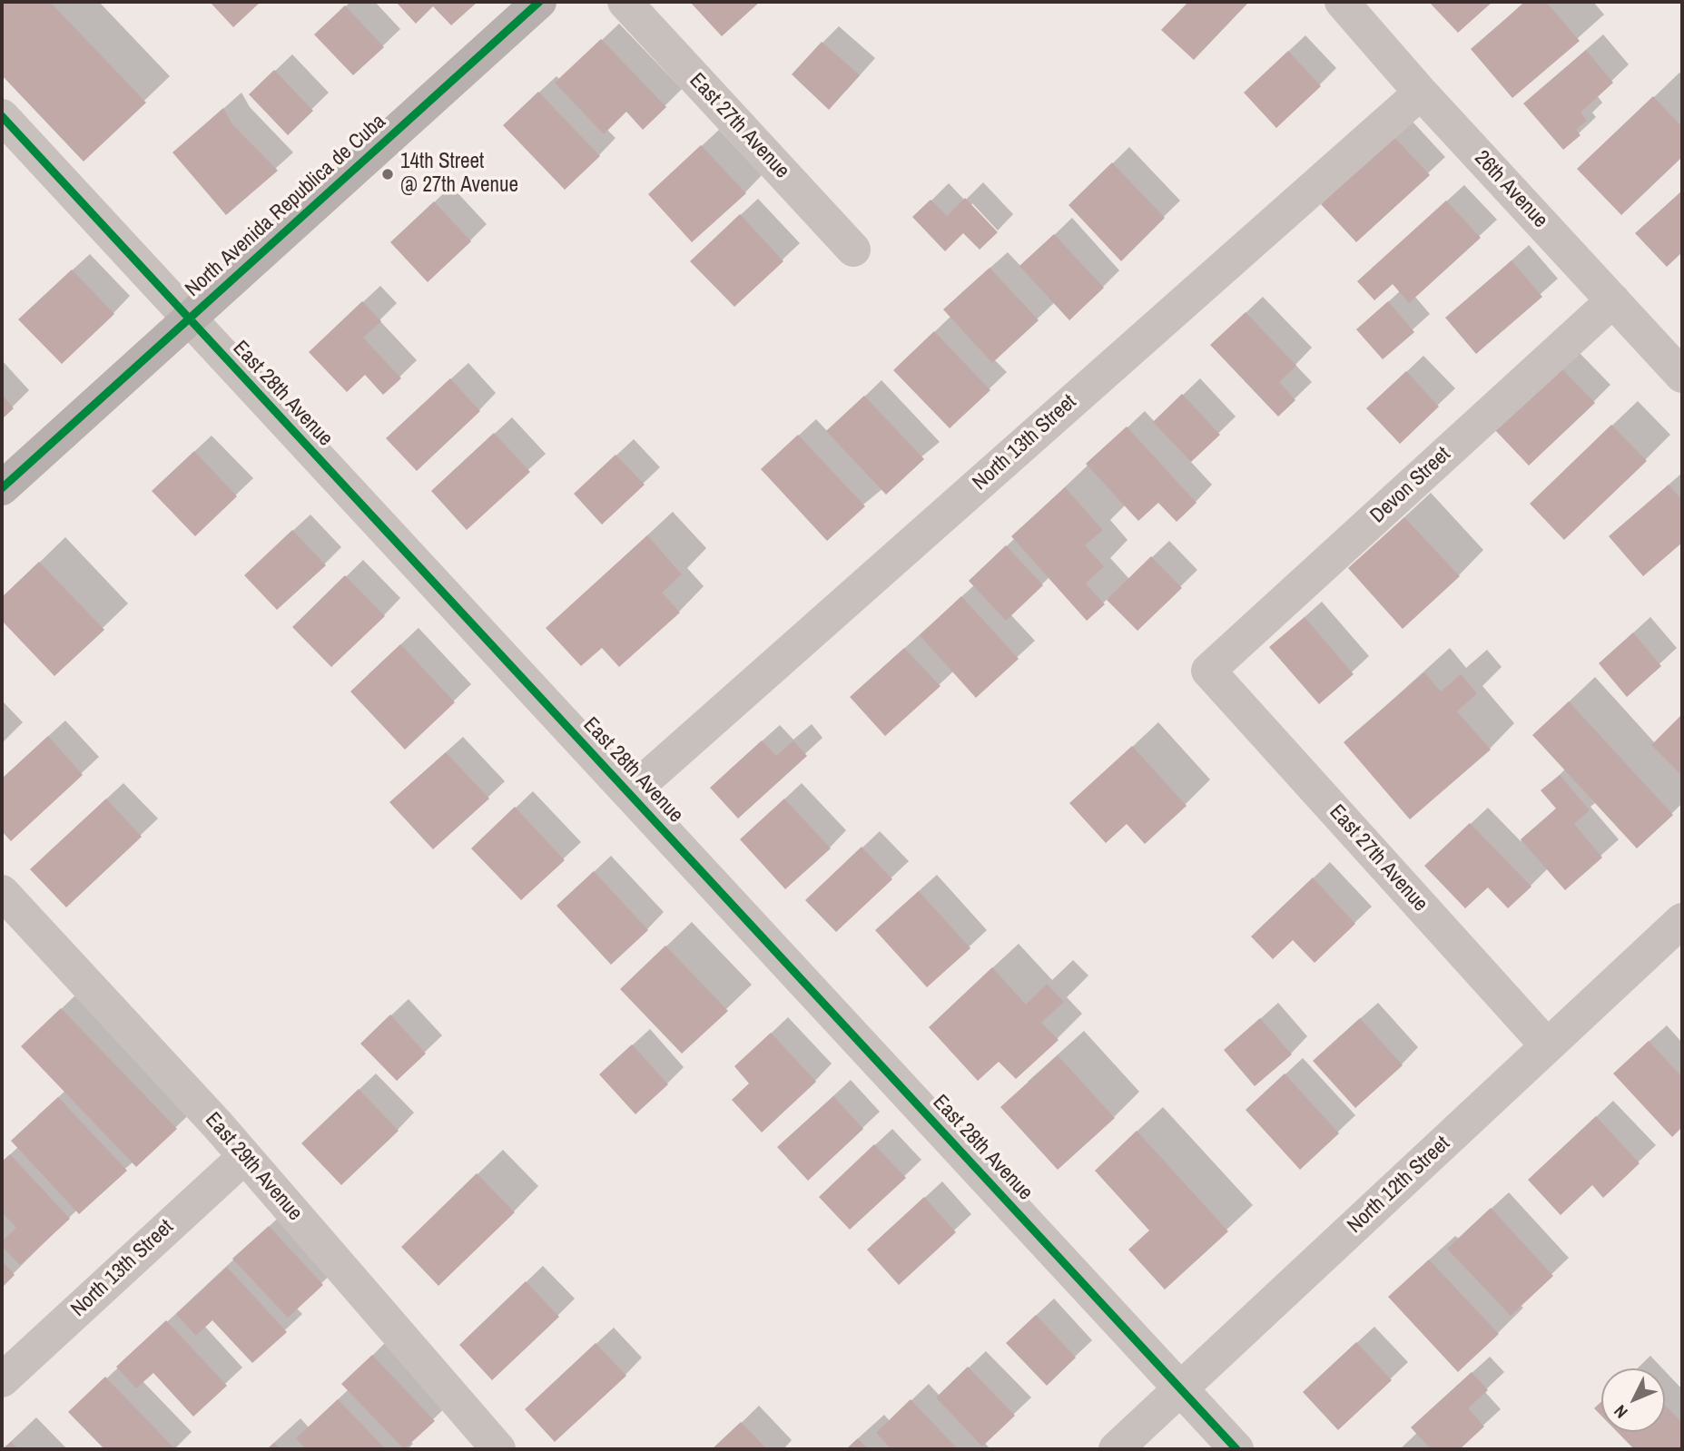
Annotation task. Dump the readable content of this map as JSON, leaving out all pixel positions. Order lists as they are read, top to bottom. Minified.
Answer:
{"streets":{"main road":["North Avenida Republica de Cuba"],"street":["East 27th Avenue","26th Avenue","East 28th Avenue","North 13th Street","Devon Street","East 29th Avenue","North 12th Street"]},"crossings":[["East 27th Avenue","Devon Street"],["East 27th Avenue","North 12th Street"],["26th Avenue","North 13th Street"],["26th Avenue","Devon Street"],["North Avenida Republica de Cuba","East 28th Avenue"],["East 28th Avenue","North 13th Street"],["East 28th Avenue","North 12th Street"],["North 13th Street","East 29th Avenue"]],"places":["14th Street @ 27th Avenue"],"north":"bottom left"}
